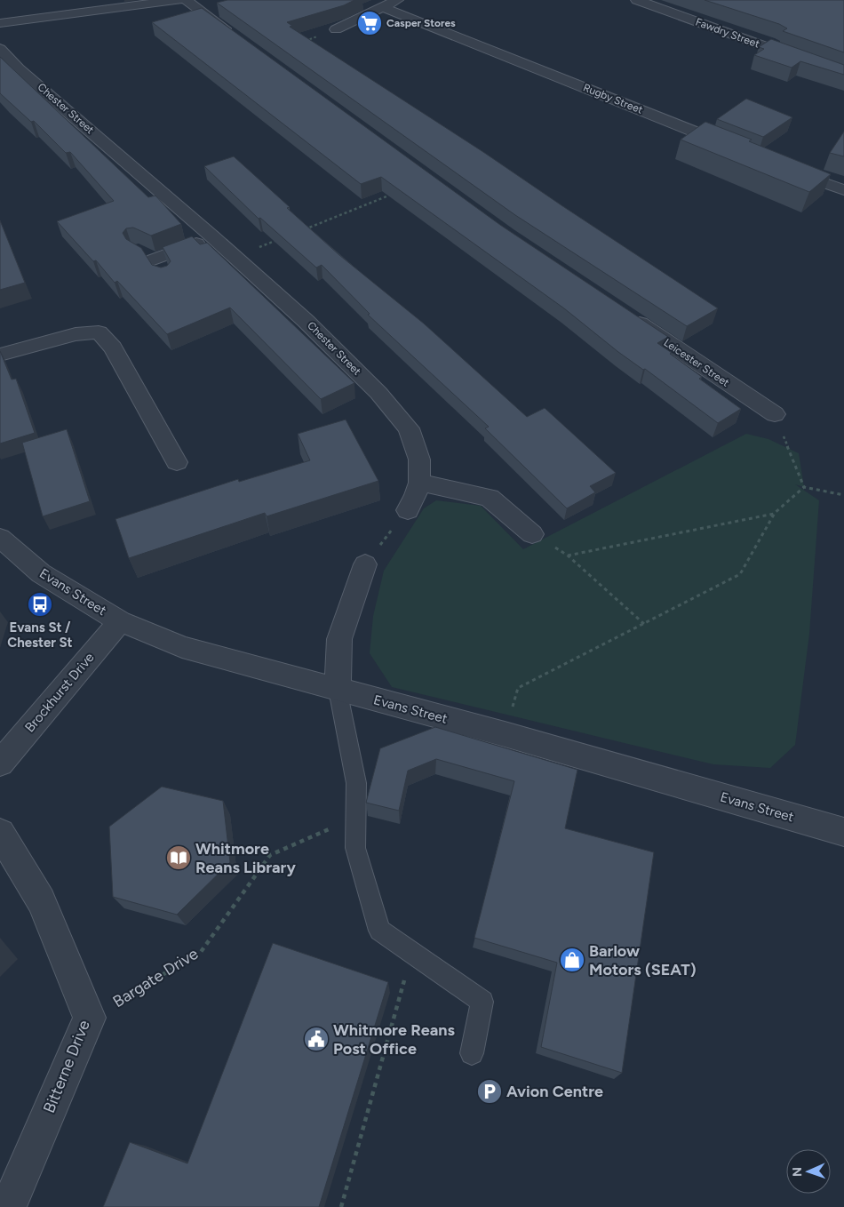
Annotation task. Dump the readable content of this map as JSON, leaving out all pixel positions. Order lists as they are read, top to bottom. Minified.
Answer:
{"streets":{"street":["Fawdry Street","Rugby Street","Chester Street","Leicester Street","Evans Street","Brockhurst Drive","Bitterne Drive"],"path":["Bargate Drive"]},"crossings":[["Evans Street","Brockhurst Drive"],["Bargate Drive","Bitterne Drive"]],"places":{"supermarket":["Casper Stores"],"bus stop":["Evans St / Chester St"],"library":["Whitmore Reans Library"],"shop":["Barlow Motors (SEAT)"],"public building":["Whitmore Reans Post Office"],"parking":["Avion Centre"]},"north":"left"}
